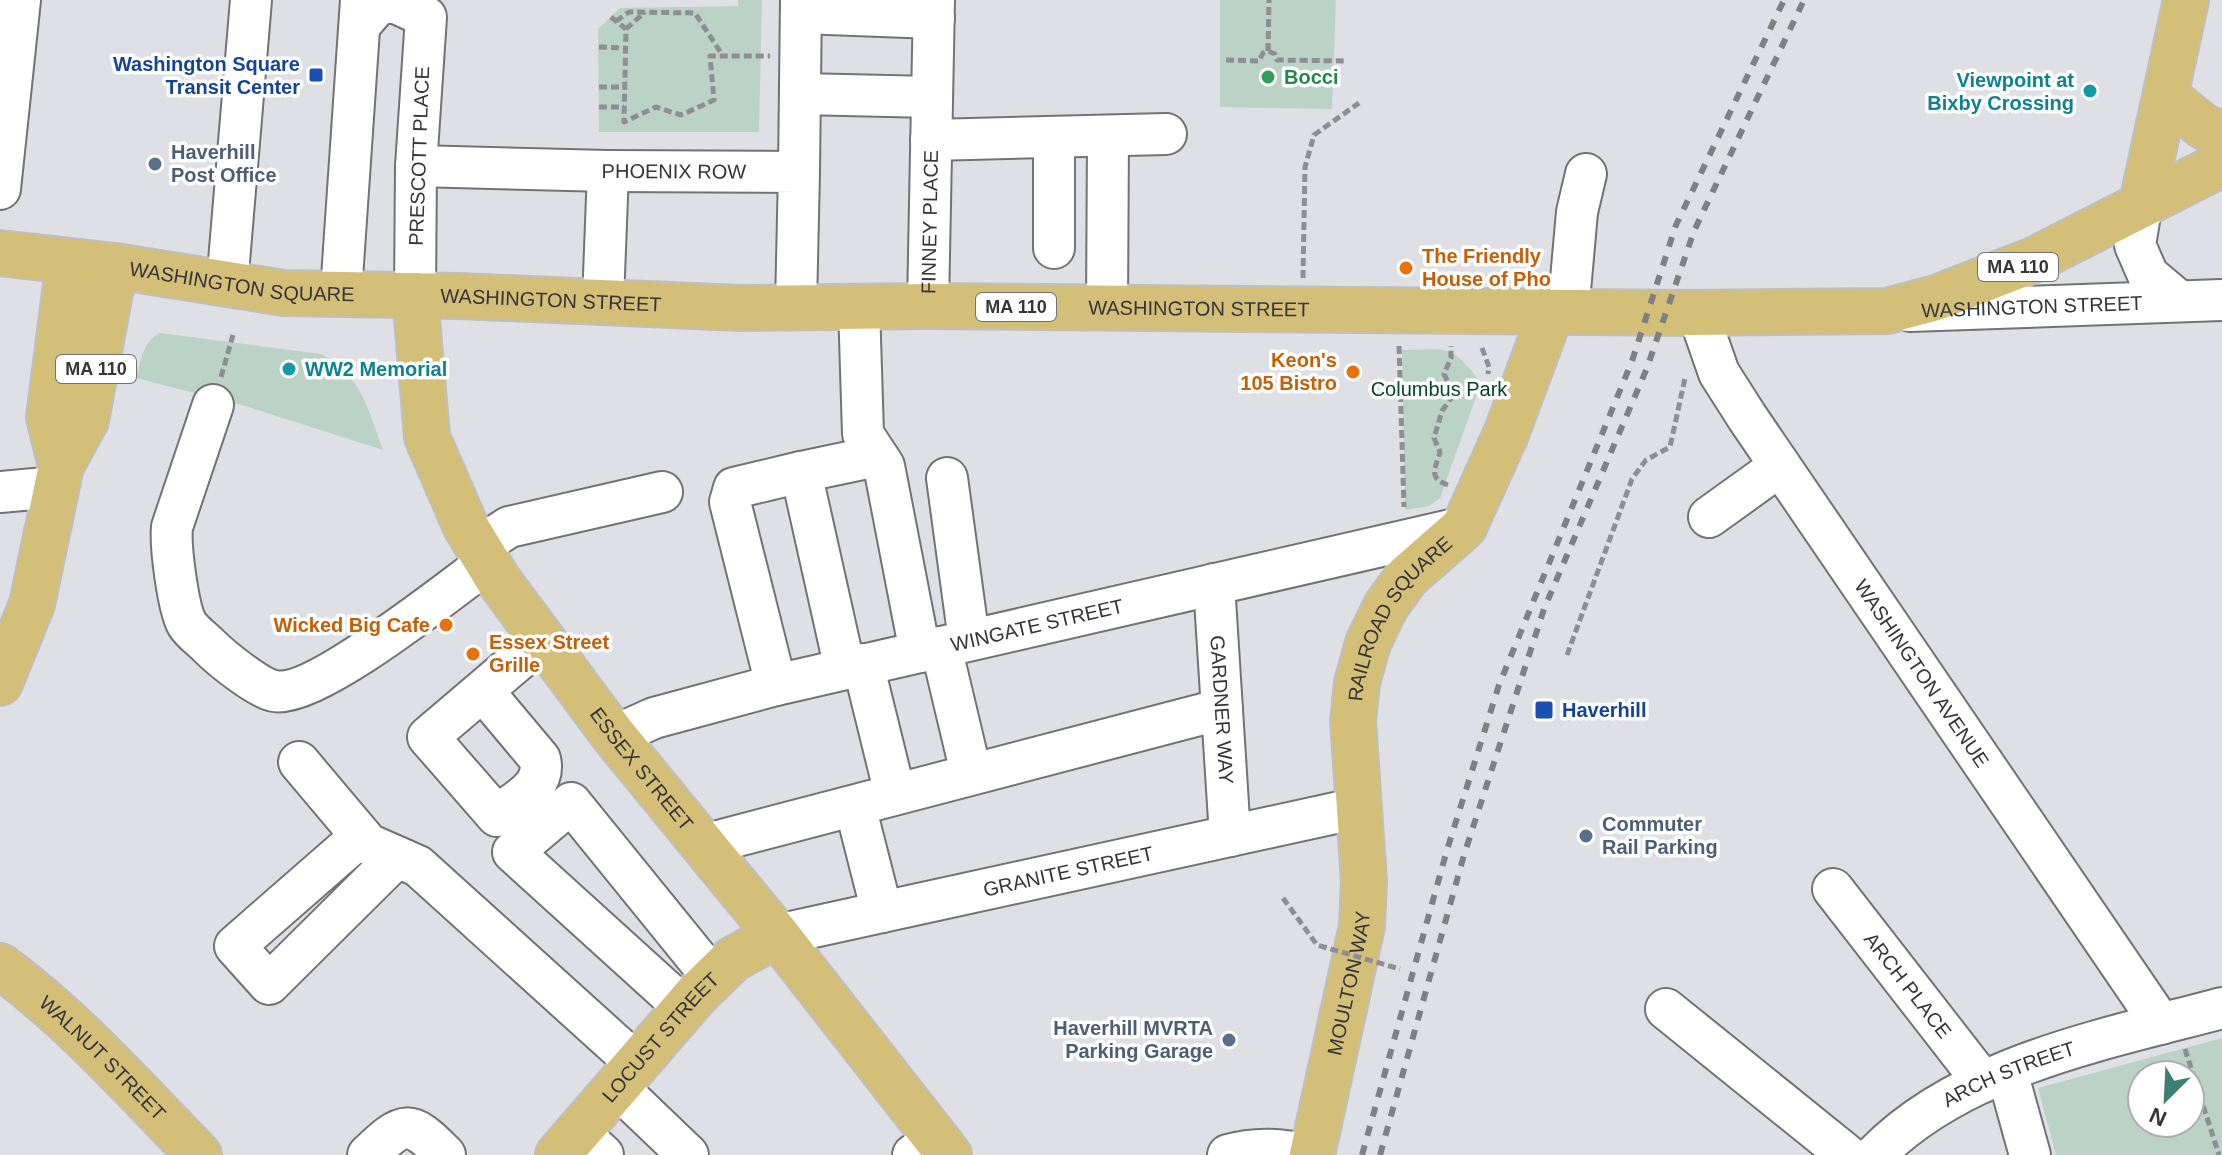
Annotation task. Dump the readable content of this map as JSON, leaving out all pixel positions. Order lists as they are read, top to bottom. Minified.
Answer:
{"streets":{"main road":["MA 110","WASHINGTON SQUARE","WASHINGTON STREET","RAILROAD SQUARE","ESSEX STREET","MOULTON WAY","LOCUST STREET","WALNUT STREET"],"street":["PRESCOTT PLACE","PHOENIX ROW","FINNEY PLACE","WINGATE STREET","WASHINGTON AVENUE","GARDNER WAY","GRANITE STREET","ARCH PLACE","ARCH STREET"]},"crossings":[["PRESCOTT PLACE","PHOENIX ROW"],["PRESCOTT PLACE","WASHINGTON SQUARE"],["PRESCOTT PLACE","WASHINGTON STREET"],["PRESCOTT PLACE","ESSEX STREET"],["FINNEY PLACE","WASHINGTON STREET"],["MA 110","WASHINGTON SQUARE"],["MA 110","WASHINGTON STREET"],["WASHINGTON SQUARE","WASHINGTON STREET"],["WASHINGTON SQUARE","ESSEX STREET"],["WASHINGTON STREET","RAILROAD SQUARE"],["WASHINGTON STREET","WASHINGTON AVENUE"],["WASHINGTON STREET","ESSEX STREET"],["RAILROAD SQUARE","WINGATE STREET"],["RAILROAD SQUARE","GRANITE STREET"],["RAILROAD SQUARE","MOULTON WAY"],["WINGATE STREET","GARDNER WAY"],["WINGATE STREET","ESSEX STREET"],["WASHINGTON AVENUE","ARCH STREET"],["GARDNER WAY","GRANITE STREET"],["ESSEX STREET","GRANITE STREET"],["ESSEX STREET","LOCUST STREET"],["GRANITE STREET","MOULTON WAY"],["GRANITE STREET","LOCUST STREET"],["ARCH PLACE","ARCH STREET"]],"parks":["Columbus Park"],"places":{"transit":["Washington Square Transit Center","Haverhill"],"other":["Bocci","Viewpoint at Bixby Crossing","Haverhill Post Office","The Friendly House of Pho","WW2 Memorial","Keon's 105 Bistro","Wicked Big Cafe","Essex Street Grille","Commuter Rail Parking","Haverhill MVRTA Parking Garage"]},"north":"bottom left"}
